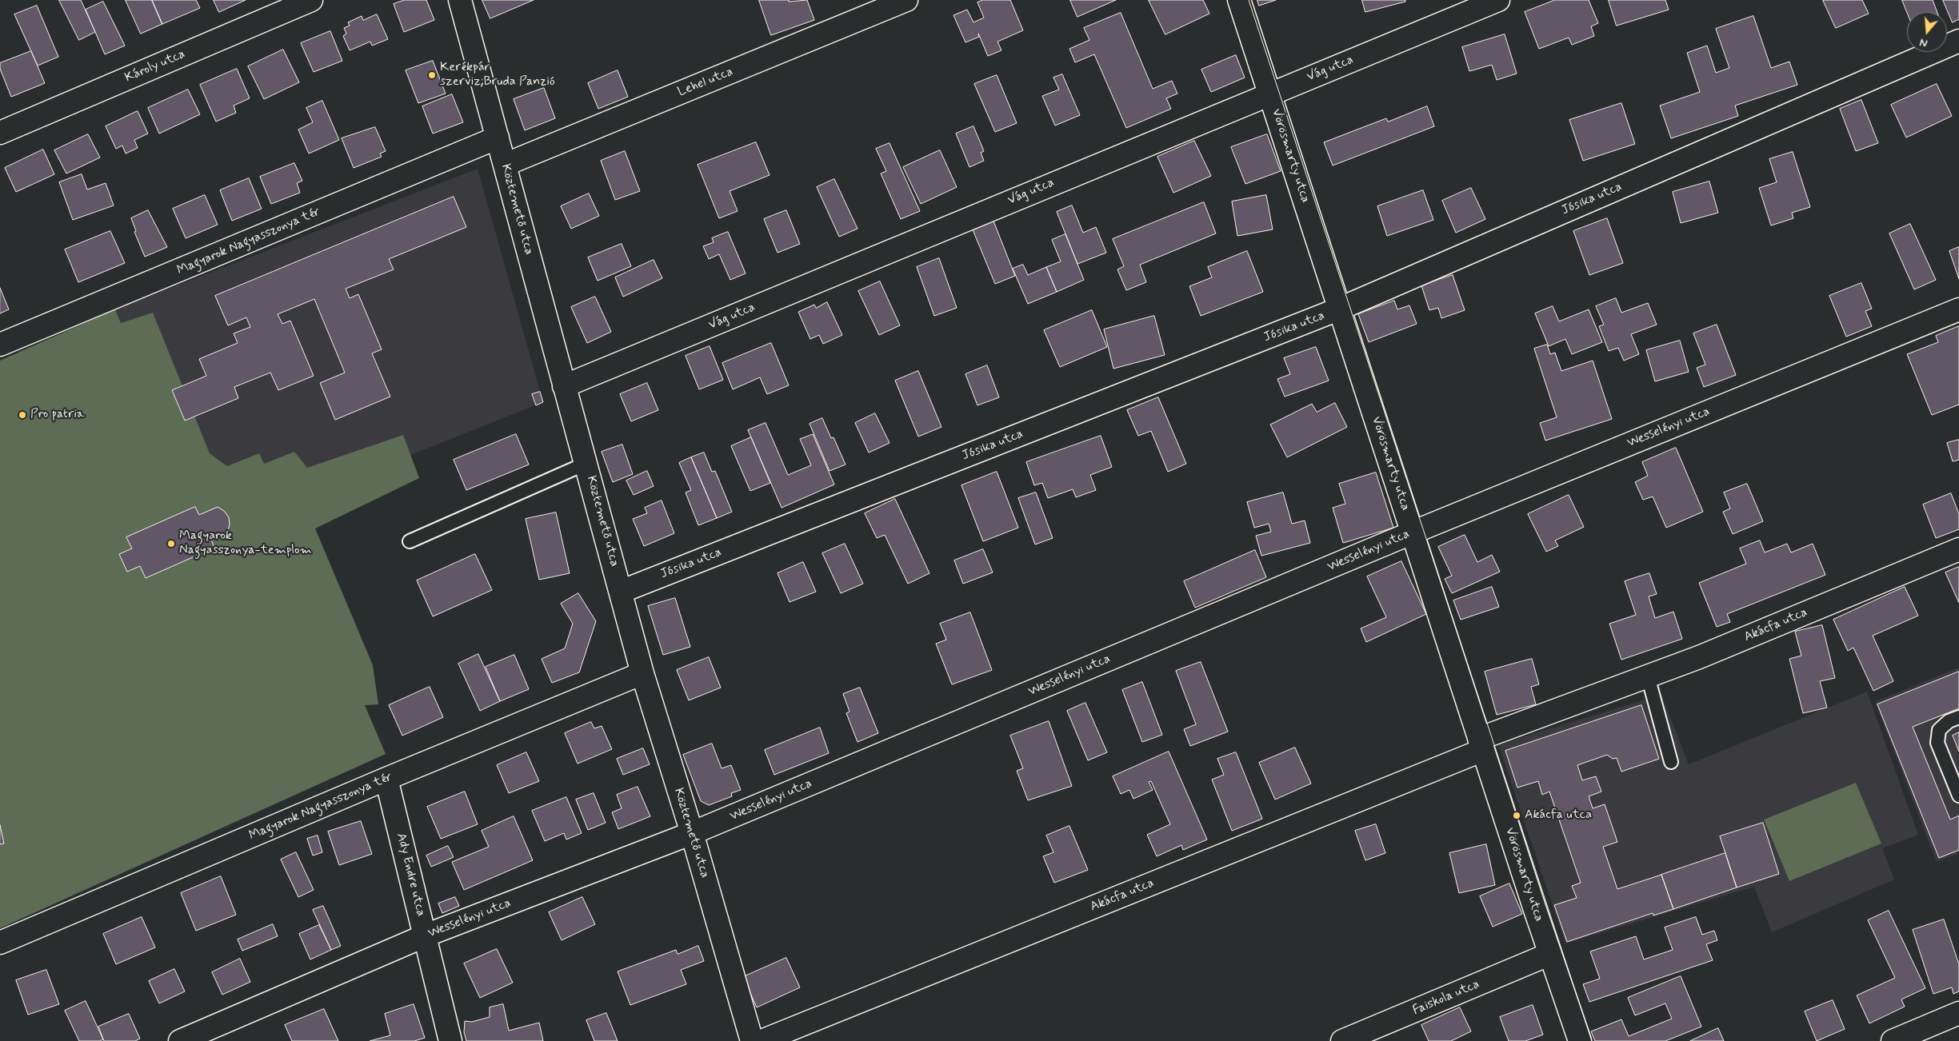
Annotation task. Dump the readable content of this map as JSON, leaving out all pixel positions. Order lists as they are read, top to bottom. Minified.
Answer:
{"streets":{"street":["Károly utca","Vág utca","Lehel utca","Vörösmarty utca","Jósika utca","Köztemető utca","Magyarok Nagyasszonya tér","Wesselényi utca","Akácfa utca","Ady Endre utca","Faiskola utca"]},"crossings":[["Vág utca","Vörösmarty utca"],["Vág utca","Köztemető utca"],["Lehel utca","Köztemető utca"],["Vörösmarty utca","Jósika utca"],["Vörösmarty utca","Wesselényi utca"],["Vörösmarty utca","Akácfa utca"],["Vörösmarty utca","Faiskola utca"],["Jósika utca","Köztemető utca"],["Köztemető utca","Magyarok Nagyasszonya tér"],["Köztemető utca","Wesselényi utca"],["Magyarok Nagyasszonya tér","Ady Endre utca"],["Wesselényi utca","Ady Endre utca"]],"places":["Kerékpár szerviz;Bruda Panzió","Pro patria","Magyarok Nagyasszonya-templom","Akácfa utca"],"north":"bottom"}
